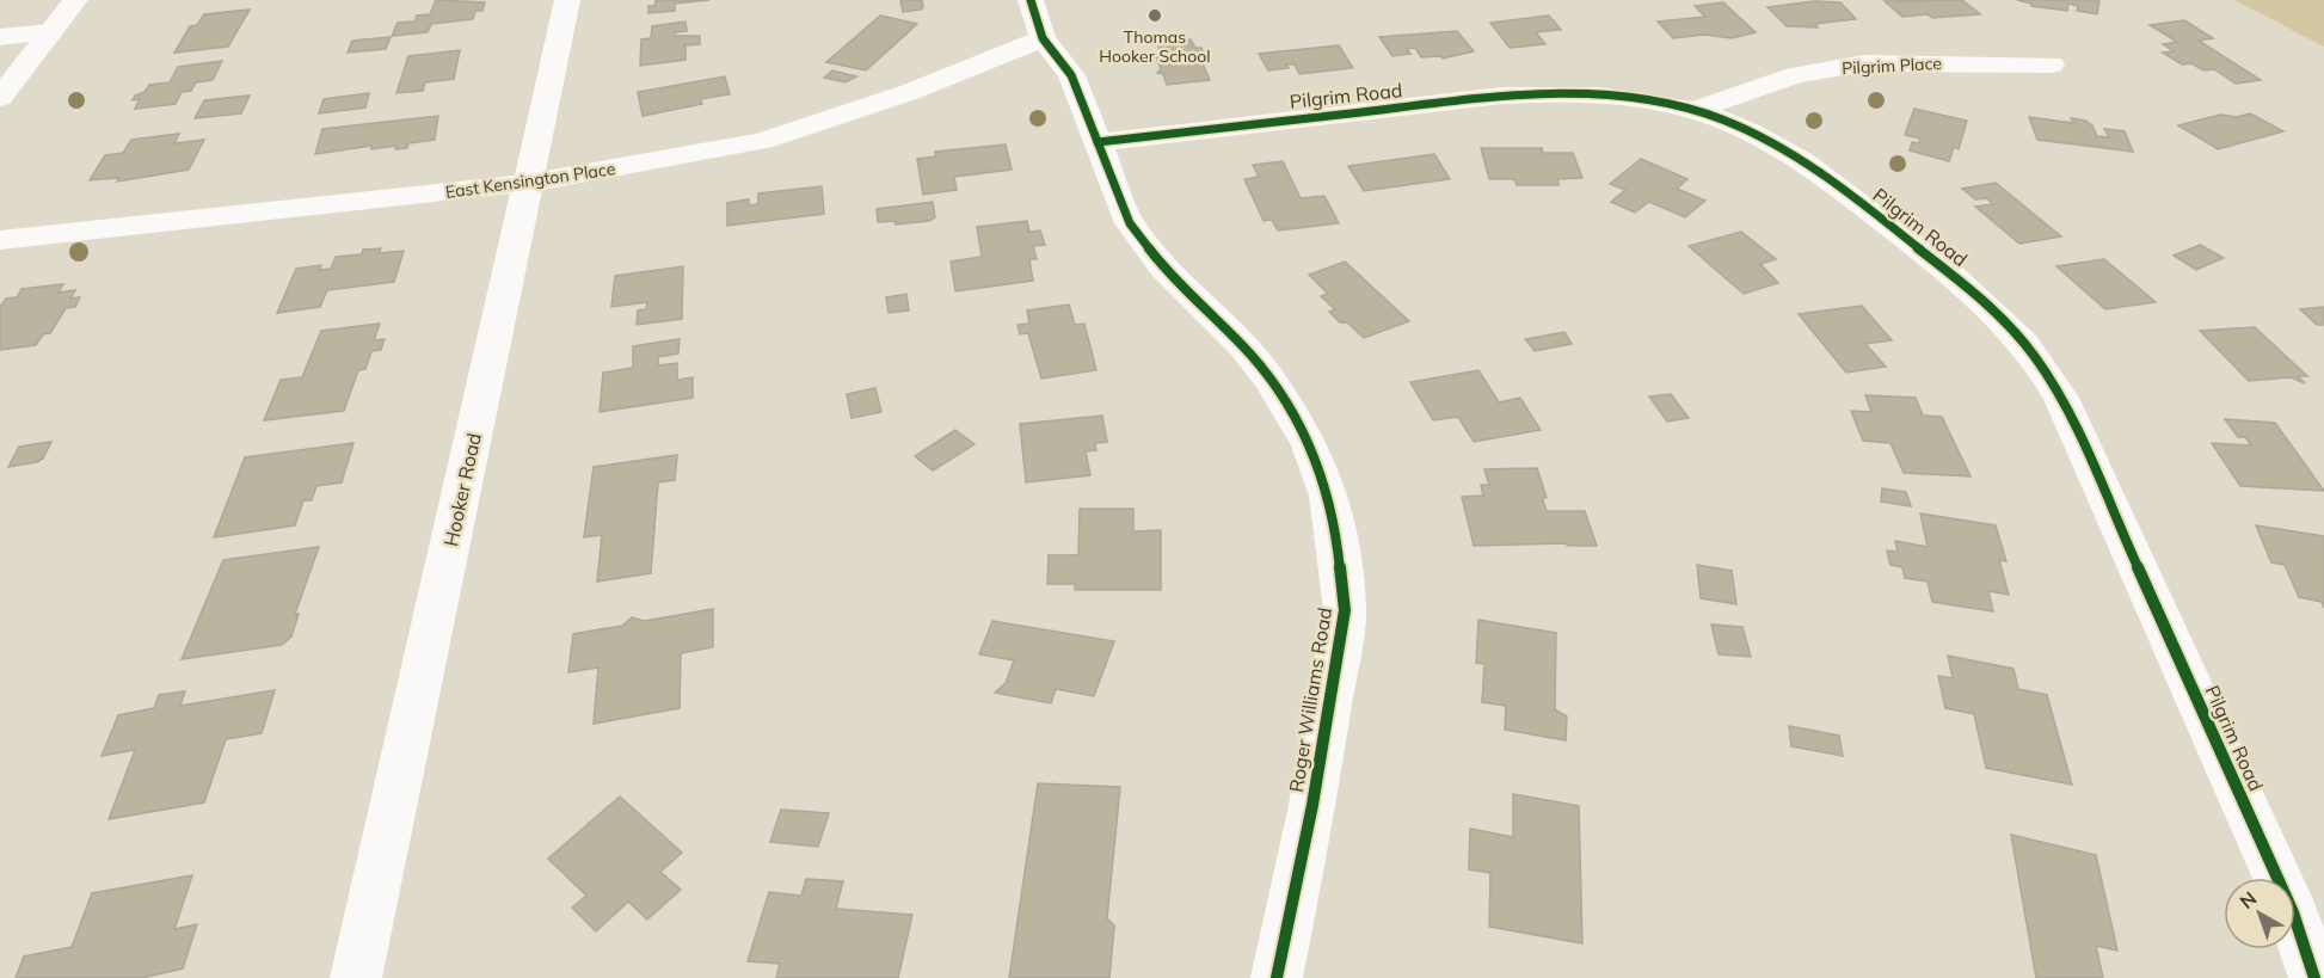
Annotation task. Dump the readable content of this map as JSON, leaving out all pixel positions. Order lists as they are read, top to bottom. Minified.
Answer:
{"streets":{"street":["Pilgrim Place","Pilgrim Road","East Kensington Place","Hooker Road","Roger Williams Road"]},"crossings":[["Pilgrim Place","Pilgrim Road"],["Pilgrim Road","Roger Williams Road"],["East Kensington Place","Hooker Road"],["East Kensington Place","Roger Williams Road"]],"places":["Thomas Hooker School"],"north":"top left"}
